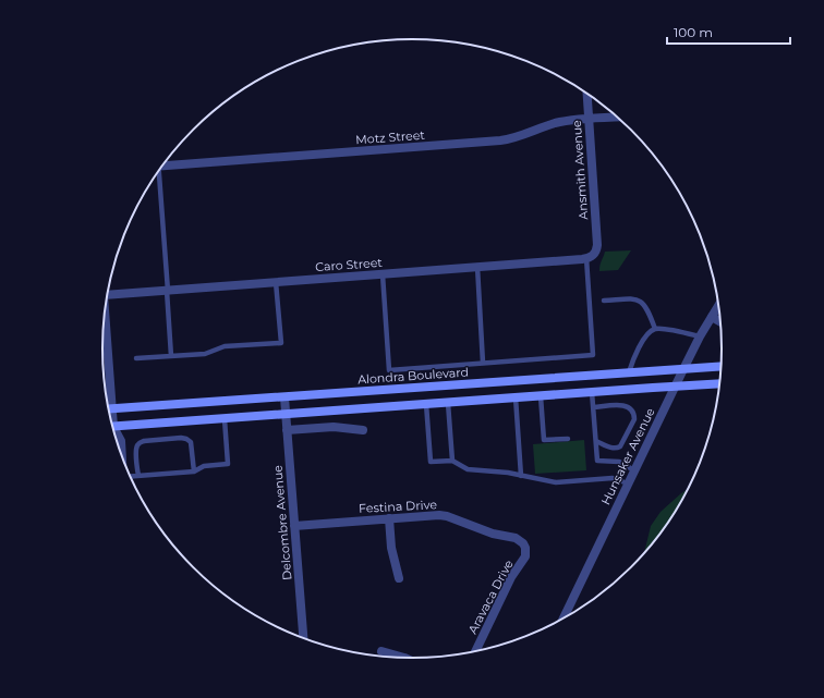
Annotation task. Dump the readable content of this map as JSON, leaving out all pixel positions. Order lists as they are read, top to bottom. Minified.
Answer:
{"streets":{"main road":["Alondra Boulevard"],"street":["Motz Street","Ansmith Avenue","Caro Street","Hunsaker Avenue","Festina Drive","Delcombre Avenue","Aravaca Drive"]},"crossings":[["Motz Street","Ansmith Avenue"],["Ansmith Avenue","Caro Street"],["Alondra Boulevard","Hunsaker Avenue"],["Alondra Boulevard","Delcombre Avenue"],["Festina Drive","Delcombre Avenue"],["Festina Drive","Aravaca Drive"]],"scale_bar":"100 m"}
